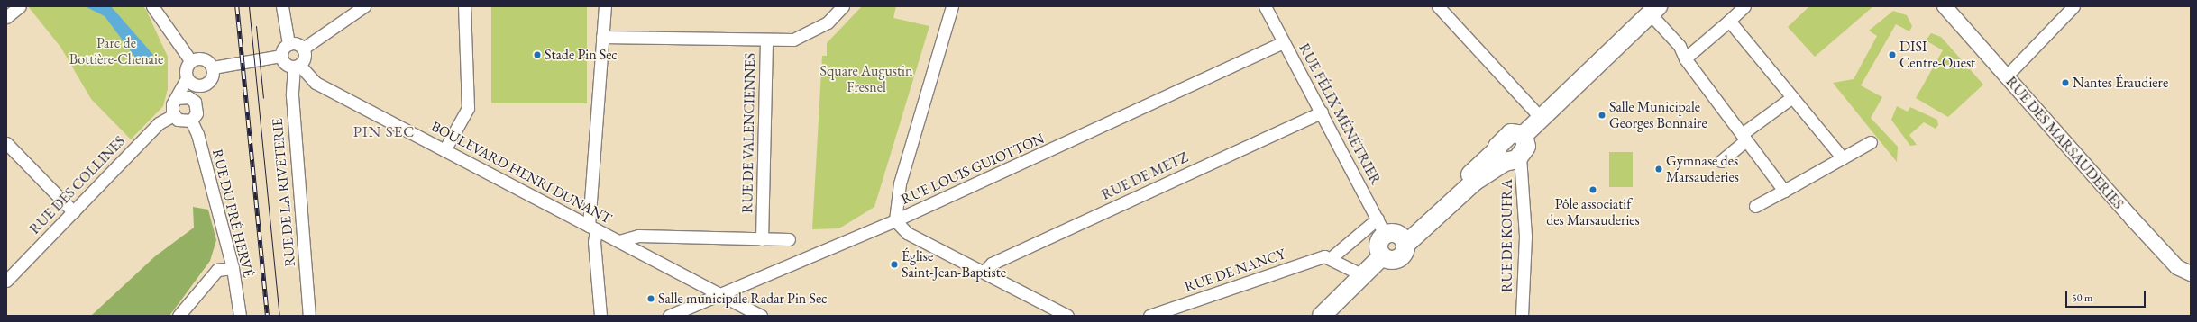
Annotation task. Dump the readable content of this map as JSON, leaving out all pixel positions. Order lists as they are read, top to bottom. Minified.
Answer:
{"streets":{"street":["RUE FÉLIX MÉNÉTRIER","RUE DE VALENCIENNES","RUE DES MARSAUDERIES","RUE LOUIS GUIOTTON","BOULEVARD HENRI DUNANT","RUE DE METZ","RUE DES COLLINES","RUE DE LA RIVETERIE","RUE DU PRÉ HERVÉ","RUE DE KOUFRA","RUE DE NANCY"]},"crossings":[["RUE FÉLIX MÉNÉTRIER","RUE LOUIS GUIOTTON"],["RUE FÉLIX MÉNÉTRIER","RUE DE METZ"],["RUE DE VALENCIENNES","BOULEVARD HENRI DUNANT"],["RUE LOUIS GUIOTTON","BOULEVARD HENRI DUNANT"],["BOULEVARD HENRI DUNANT","RUE DE LA RIVETERIE"],["RUE DES COLLINES","RUE DU PRÉ HERVÉ"]],"districts":["PIN SEC"],"parks":["Parc de Bottière-Chenaie","Square Augustin Fresnel"],"places":["Stade Pin Sec","DISI Centre-Ouest","Nantes Éraudiere","Salle Municipale Georges Bonnaire","Gymnase des Marsauderies","Pôle associatif des Marsauderies","Église Saint-Jean-Baptiste","Salle municipale Radar Pin Sec"],"scale_bar":"50 m"}
